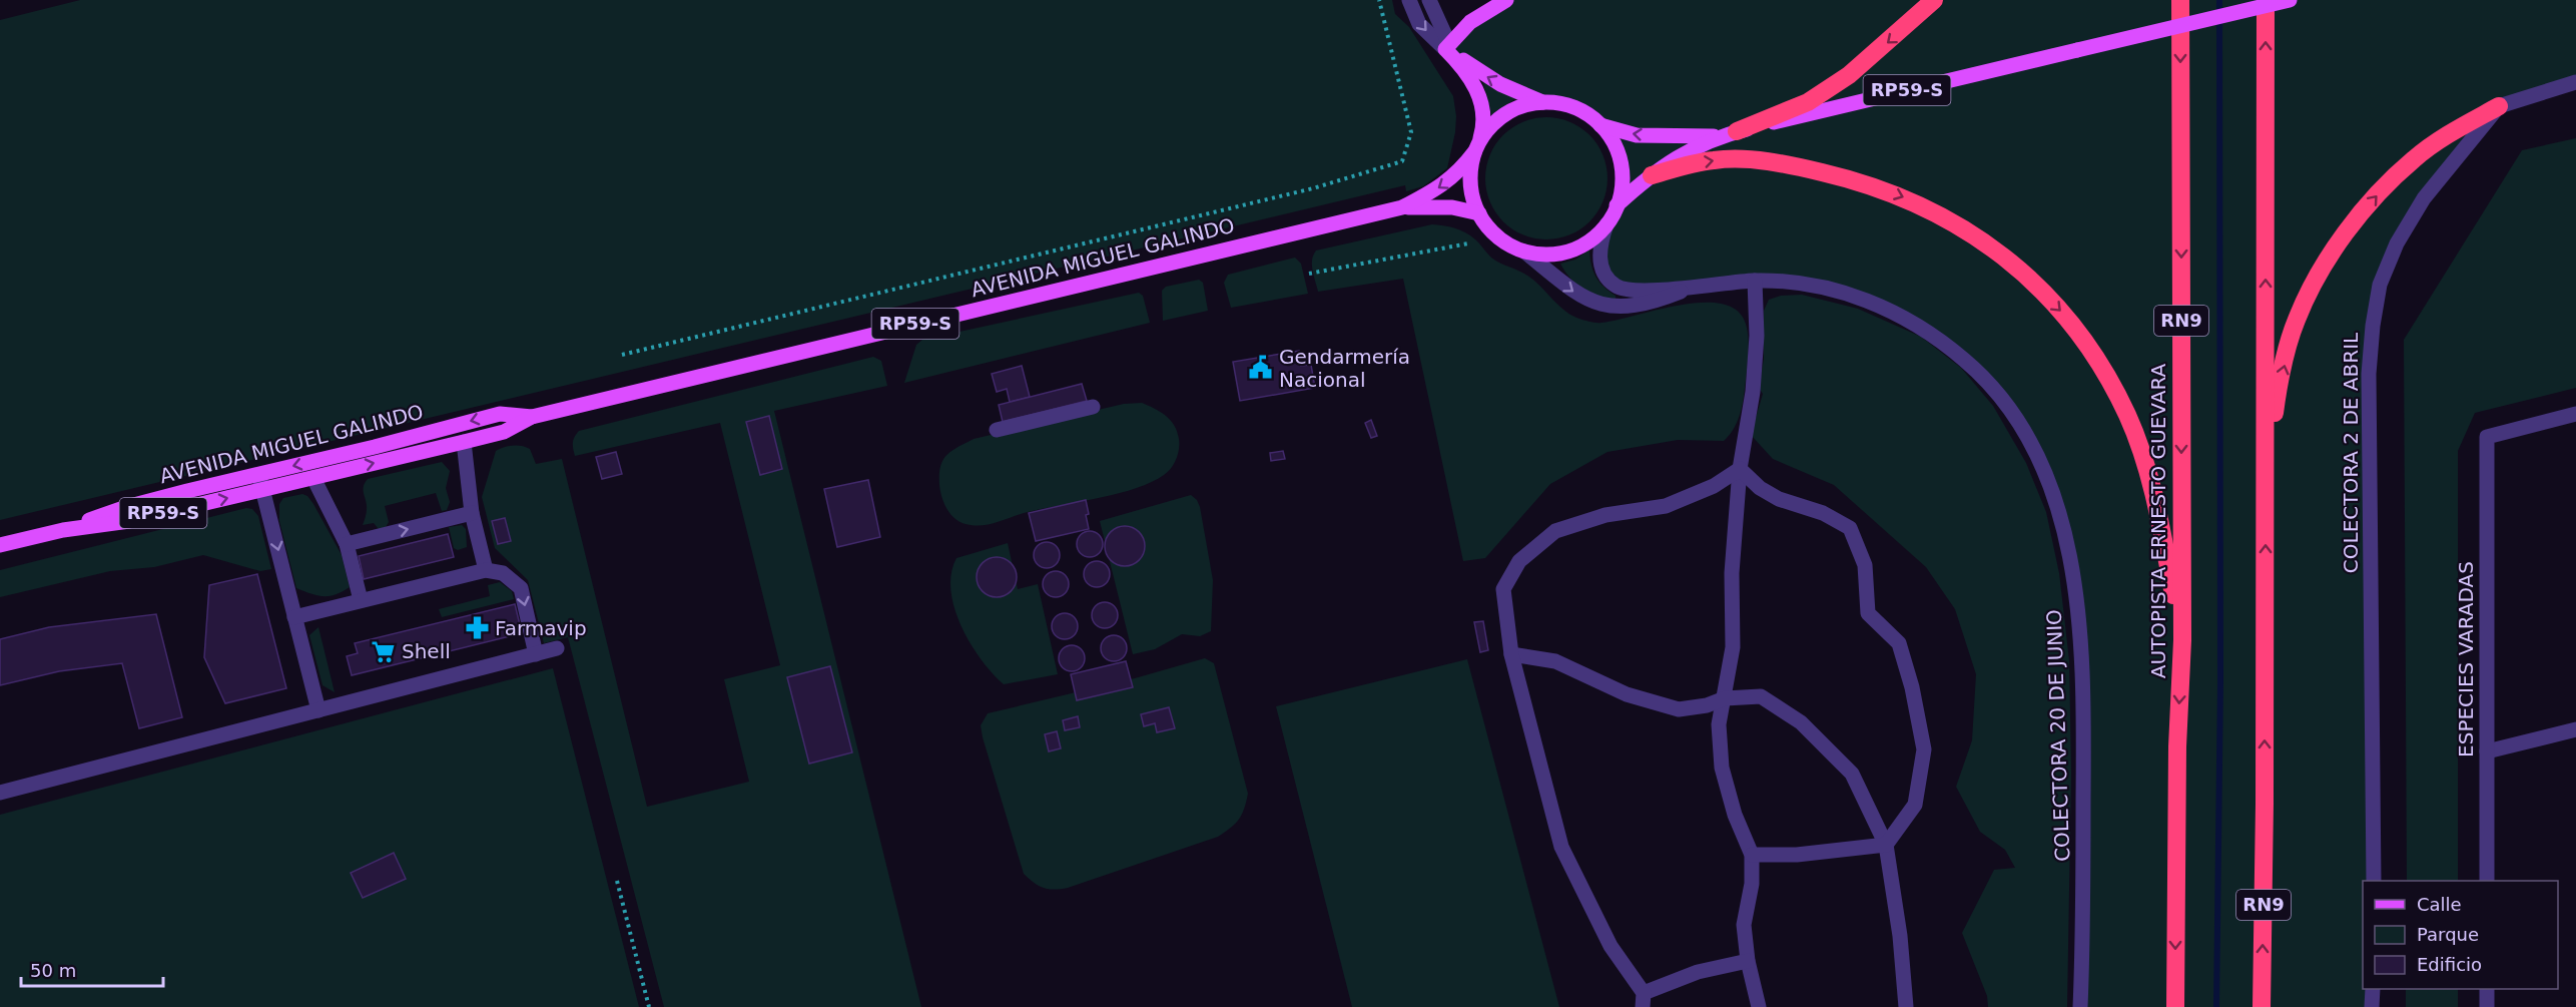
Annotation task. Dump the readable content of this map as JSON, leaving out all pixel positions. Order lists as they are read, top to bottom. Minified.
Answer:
{"streets":{"highway":["RN9","AUTOPISTA ERNESTO GUEVARA"],"main road":["RP59-S","AVENIDA MIGUEL GALINDO"],"street":["COLECTORA 2 DE ABRIL","ESPECIES VARADAS","COLECTORA 20 DE JUNIO"]},"crossings":[["RP59-S","AVENIDA MIGUEL GALINDO"],["RP59-S","COLECTORA 20 DE JUNIO"],["AVENIDA MIGUEL GALINDO","COLECTORA 20 DE JUNIO"]],"places":{"public building":["Gendarmería Nacional"],"pharmacy":["Farmavip"],"supermarket":["Shell"]},"legend":["Calle","Parque","Edificio"],"scale_bar":"50 m"}
